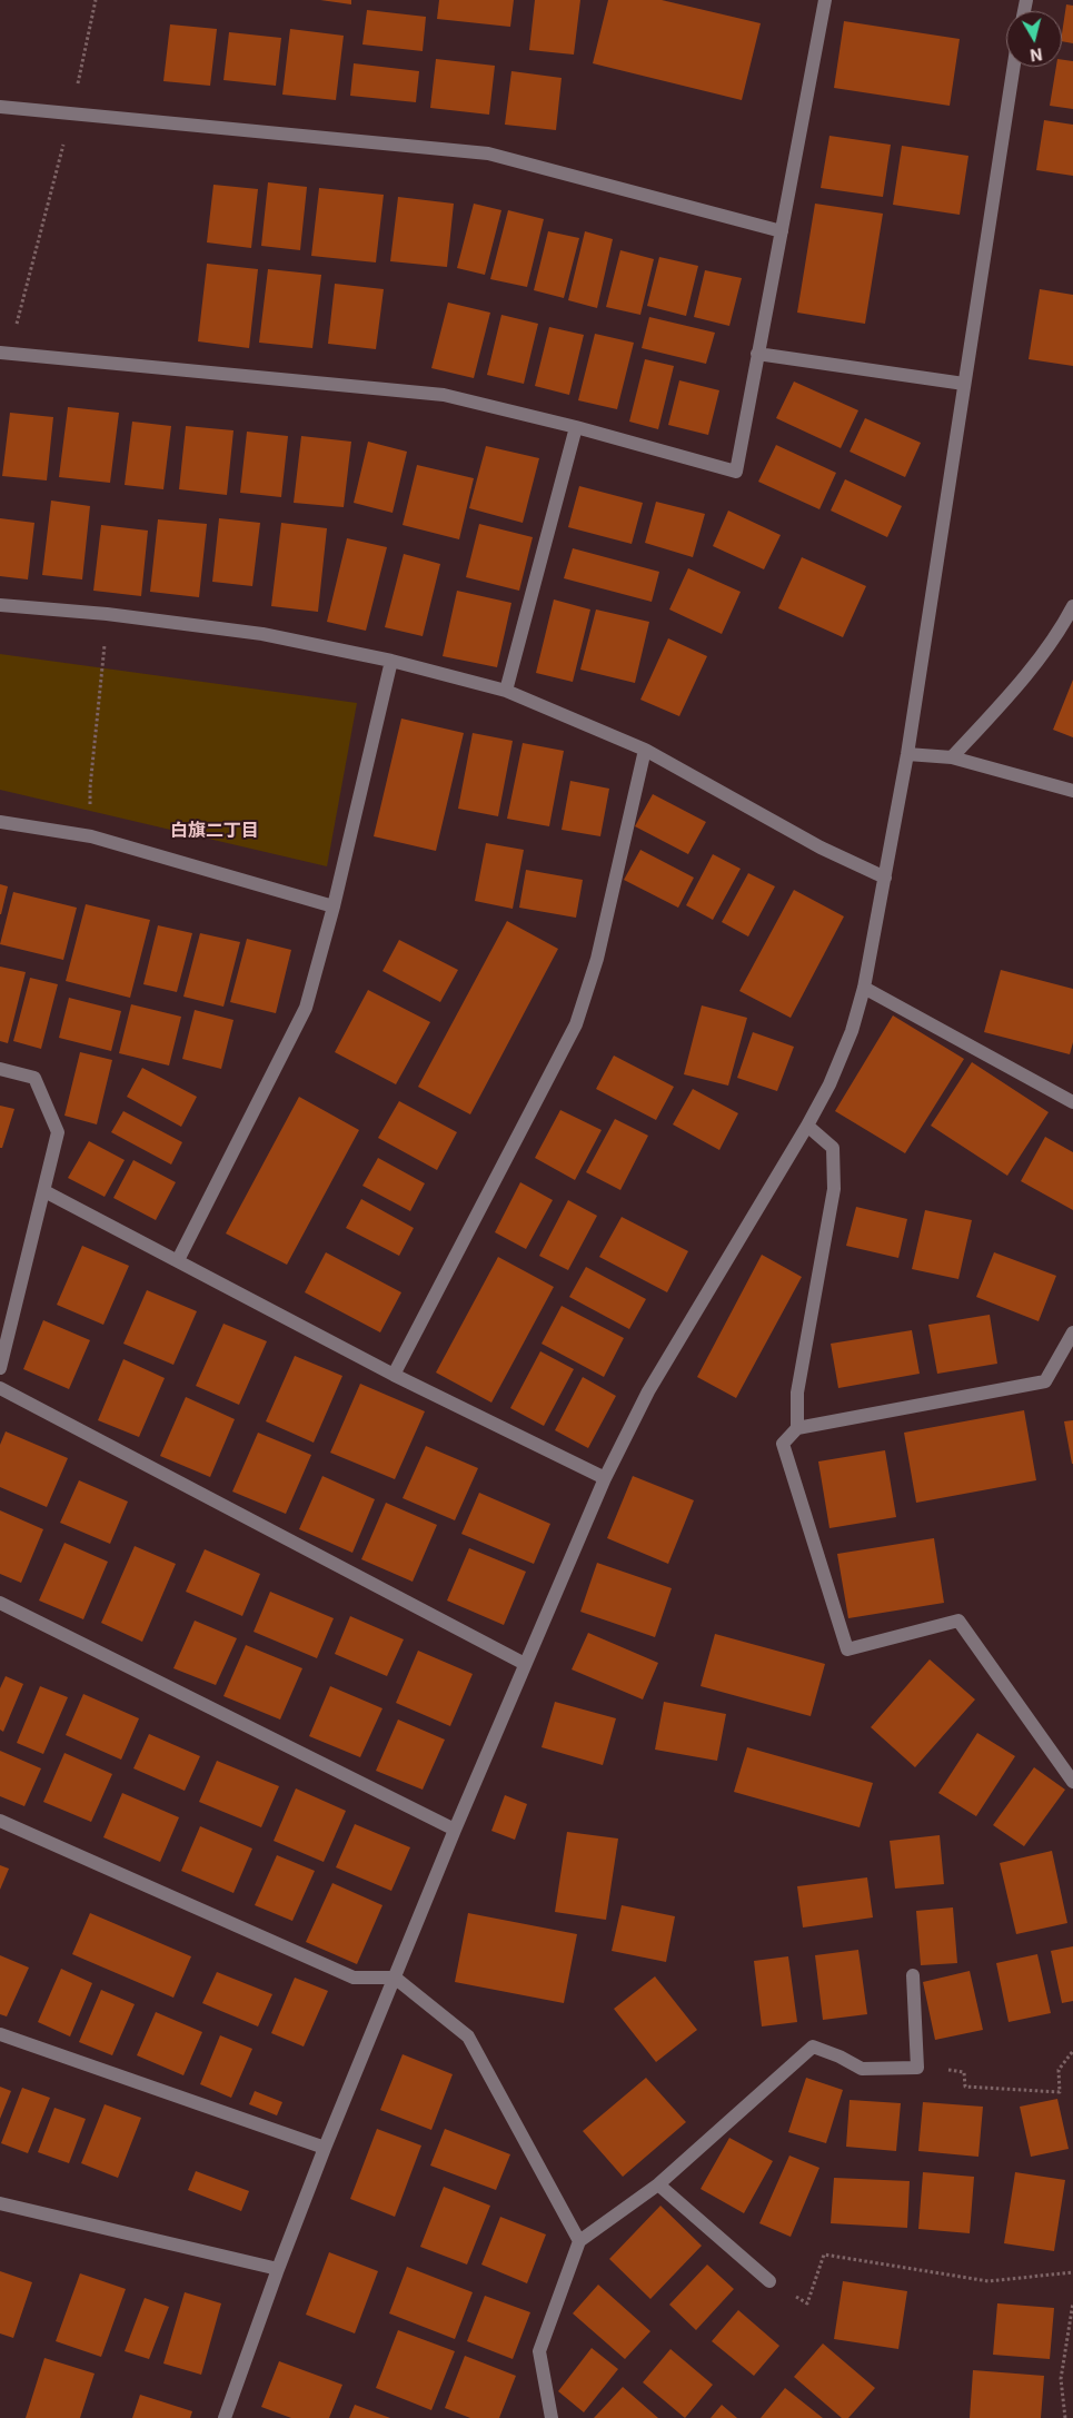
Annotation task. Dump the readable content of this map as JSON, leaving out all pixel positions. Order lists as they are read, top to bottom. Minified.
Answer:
{"districts":["白旗二丁目"],"north":"bottom"}
